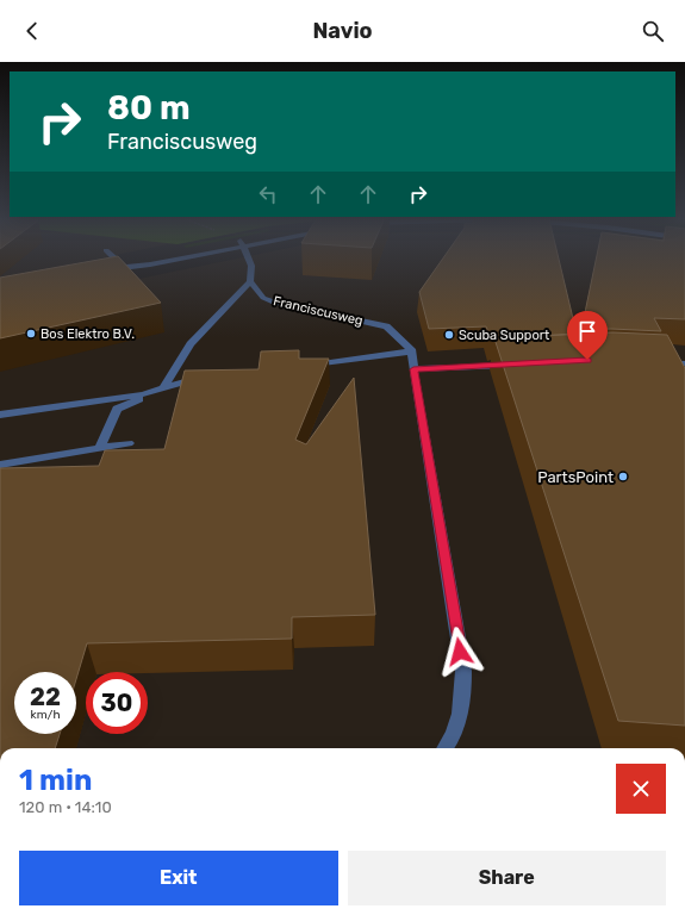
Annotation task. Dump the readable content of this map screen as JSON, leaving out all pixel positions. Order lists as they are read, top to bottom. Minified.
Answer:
{"streets":{"street":["Franciscusweg"]},"places":["Bos Elektro B.V.","Scuba Support","PartsPoint"],"page":{"header":"Navio","turn":["80 m","Franciscusweg"],"speed":"22 km/h","limit":"30","heading":["1 min","120 m · 14:10"],"buttons":["Exit","Share"]}}
